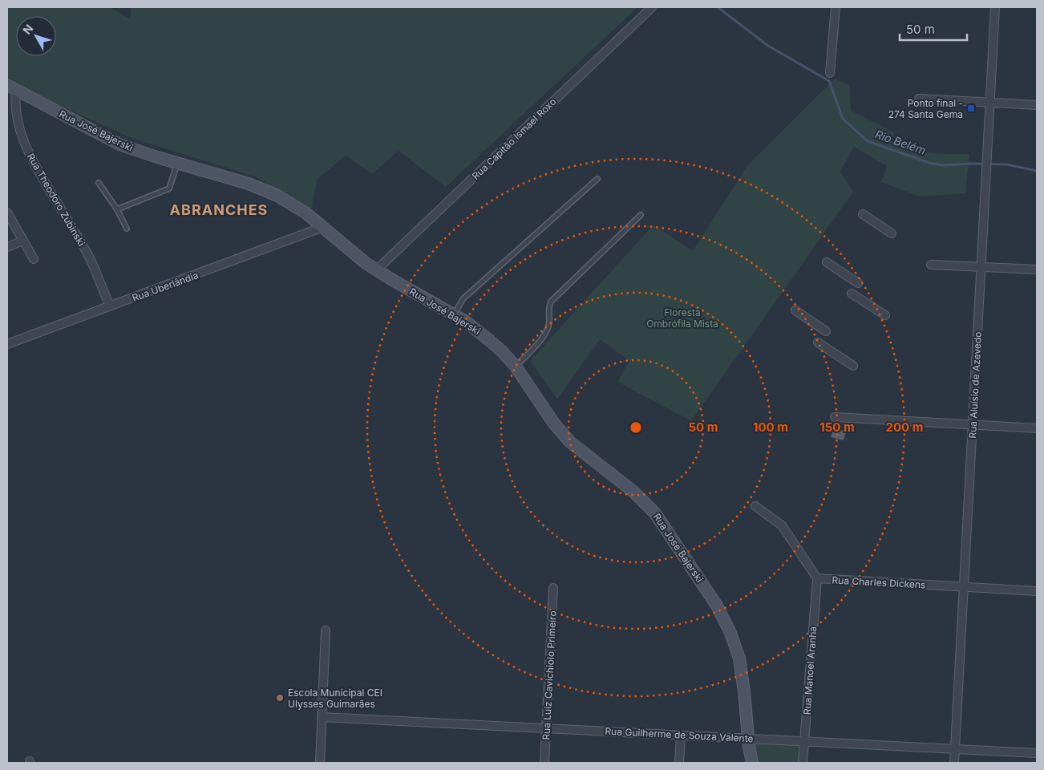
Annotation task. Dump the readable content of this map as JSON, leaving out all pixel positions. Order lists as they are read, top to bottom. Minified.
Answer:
{"streets":{"main road":["Rua José Bajerski"],"street":["Rua Capitão Ismael Roxo","Rua Theodoro Zubinski","Rua Uberlândia","Rua Aluísio de Azevedo","Rua Charles Dickens","Rua Manoel Aranha","Rua Luiz Cavichiolo Primeiro","Rua Guilherme de Souza Valente"]},"crossings":[["Rua José Bajerski","Rua Capitão Ismael Roxo"],["Rua José Bajerski","Rua Theodoro Zubinski"],["Rua José Bajerski","Rua Uberlândia"],["Rua José Bajerski","Rua Guilherme de Souza Valente"],["Rua Theodoro Zubinski","Rua Uberlândia"],["Rua Aluísio de Azevedo","Rua Charles Dickens"],["Rua Aluísio de Azevedo","Rua Guilherme de Souza Valente"],["Rua Charles Dickens","Rua Manoel Aranha"],["Rua Manoel Aranha","Rua Guilherme de Souza Valente"],["Rua Luiz Cavichiolo Primeiro","Rua Guilherme de Souza Valente"]],"districts":["ABRANCHES"],"water":["Rio Belém"],"parks":["Floresta Ombrófila Mista"],"places":{"transit":["Ponto final - 274 Santa Gema"],"other":["Escola Municipal CEI Ulysses Guimarães"]},"scale_bar":"50 m","north":"top left","rings":["50 m","100 m","150 m","200 m"]}
